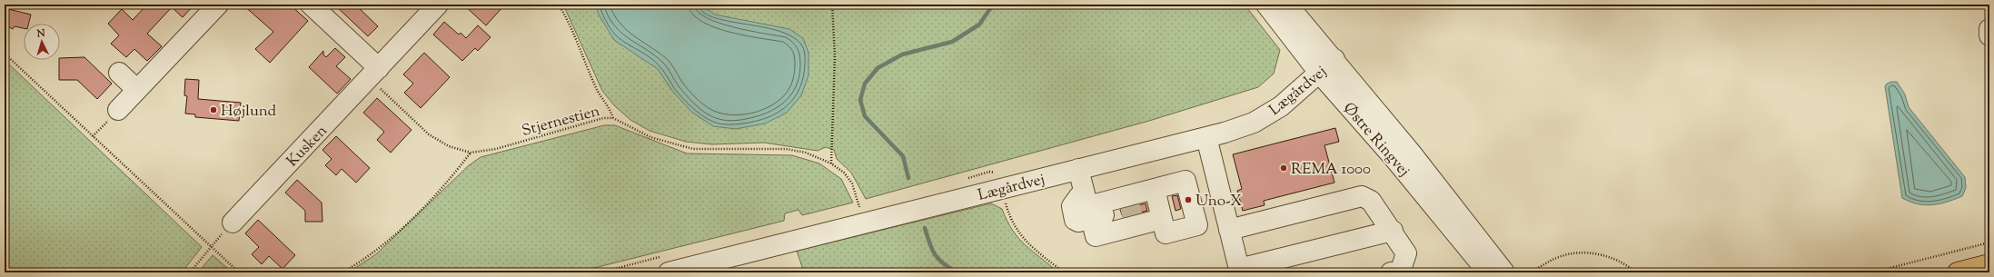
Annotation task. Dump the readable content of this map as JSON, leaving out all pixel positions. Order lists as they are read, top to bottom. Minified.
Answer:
{"streets":{"street":["Lægårdvej","Østre Ringvej","Kusken"],"path":["Stjernestien"]},"crossings":[["Lægårdvej","Østre Ringvej"],["Stjernestien","Kusken"]],"places":["Højlund","REMA 1000","Uno-X"],"north":"top"}
